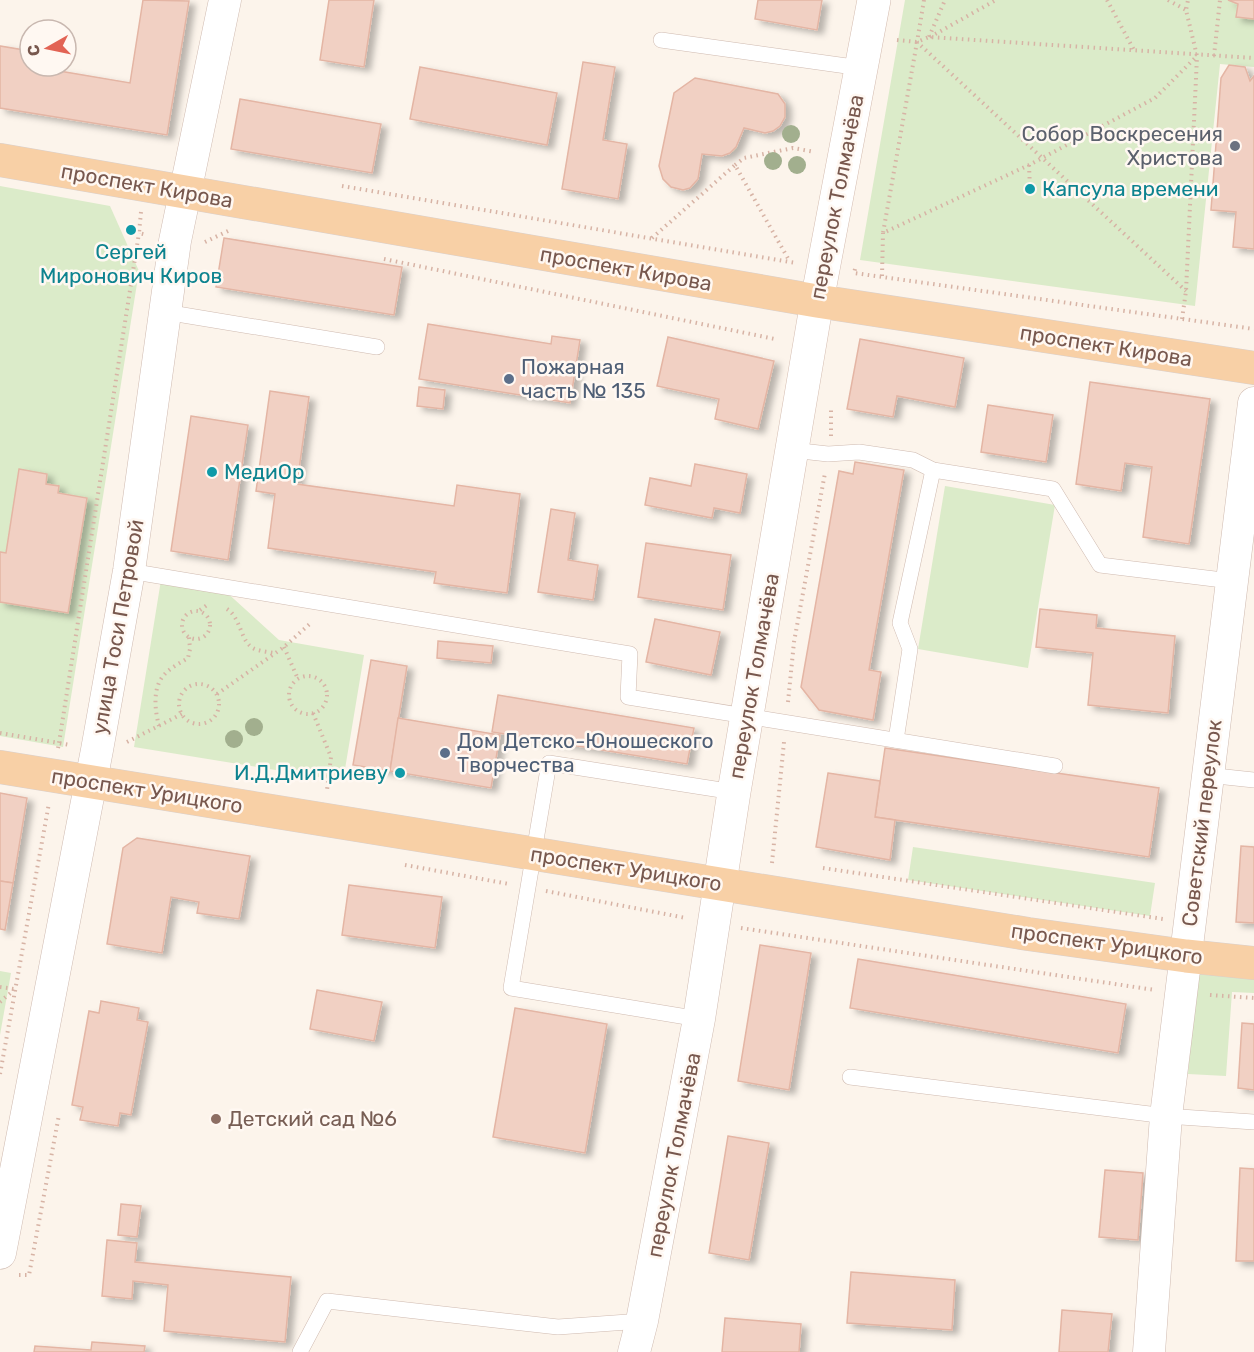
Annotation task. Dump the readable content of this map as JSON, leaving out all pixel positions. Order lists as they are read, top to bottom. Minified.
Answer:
{"streets":{"main road":["проспект Кирова","переулок Толмачёва","проспект Урицкого"],"street":["улица Тоси Петровой","Советский переулок"]},"crossings":[["проспект Кирова","переулок Толмачёва"],["проспект Кирова","улица Тоси Петровой"],["переулок Толмачёва","проспект Урицкого"],["улица Тоси Петровой","проспект Урицкого"],["проспект Урицкого","Советский переулок"]],"places":["Собор Воскресения Христова","Капсула времени","Сергей Миронович Киров","Пожарная часть № 135","МедиОр","Дом Детско-Юношеского Творчества","И.Д.Дмитриеву","Детский сад №6"],"north":"left"}
